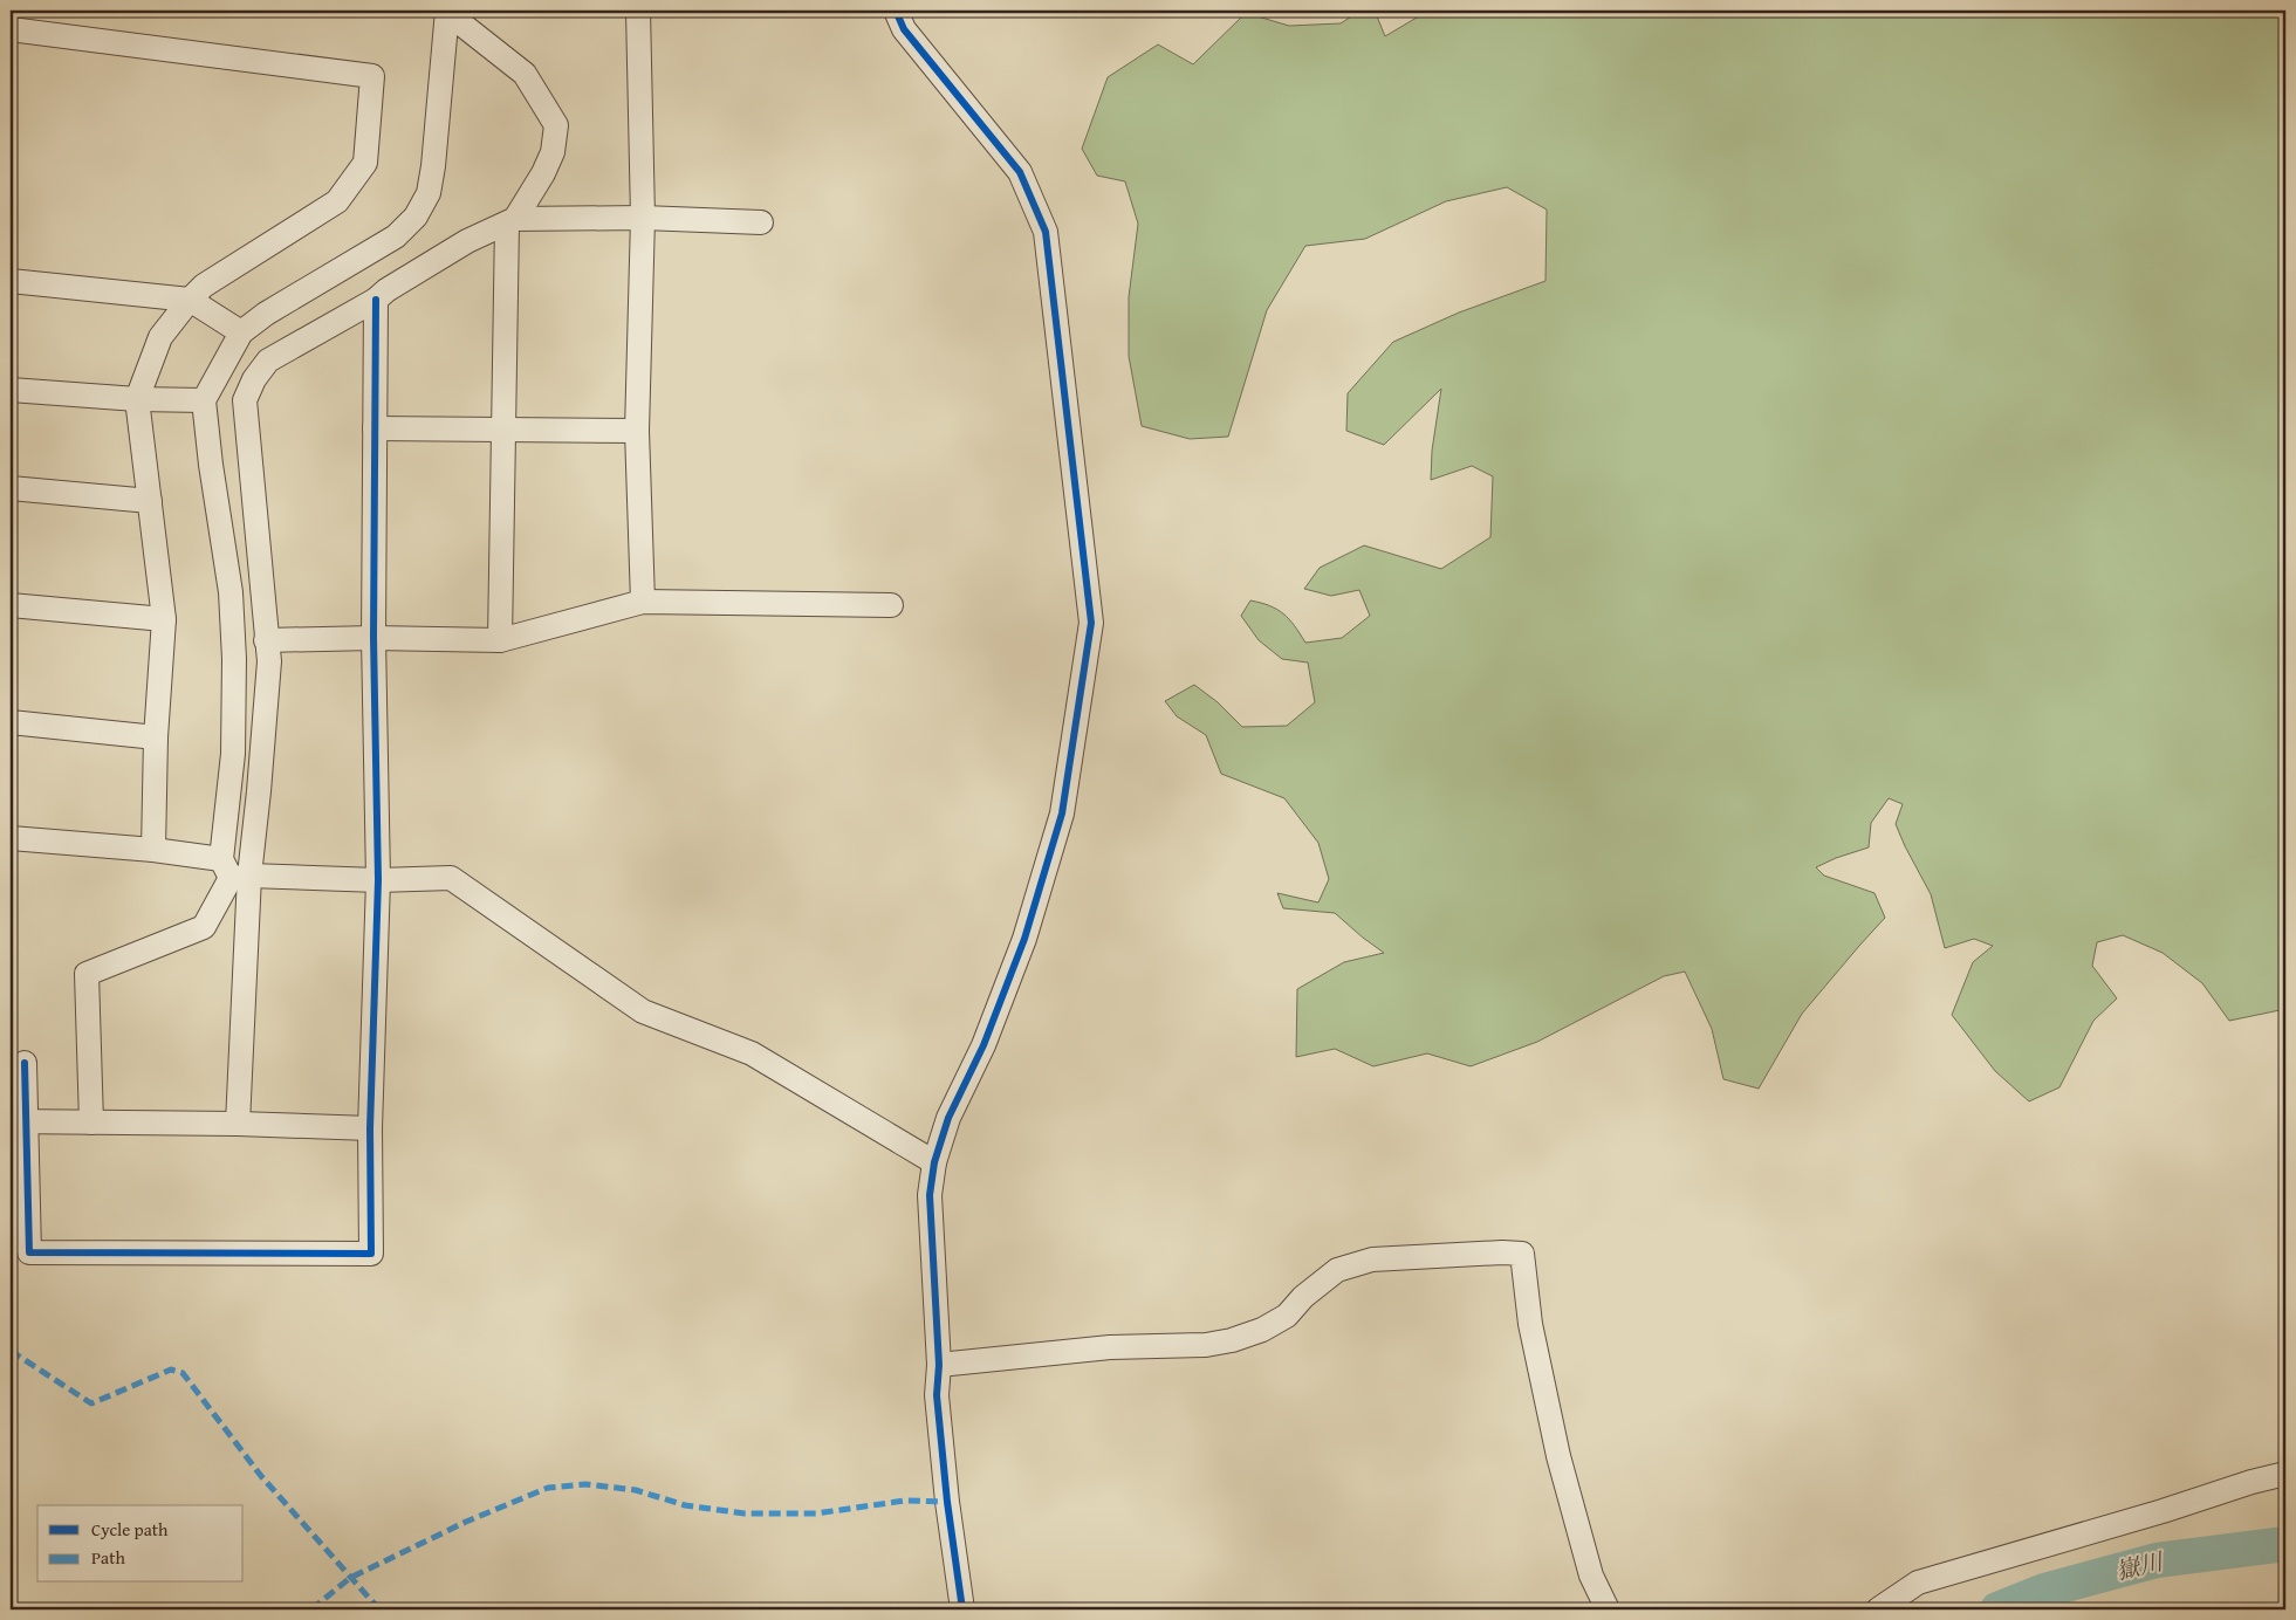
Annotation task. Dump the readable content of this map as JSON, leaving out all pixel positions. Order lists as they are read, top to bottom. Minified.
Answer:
{"water":["嶽川"],"legend":["Cycle path","Path"]}
